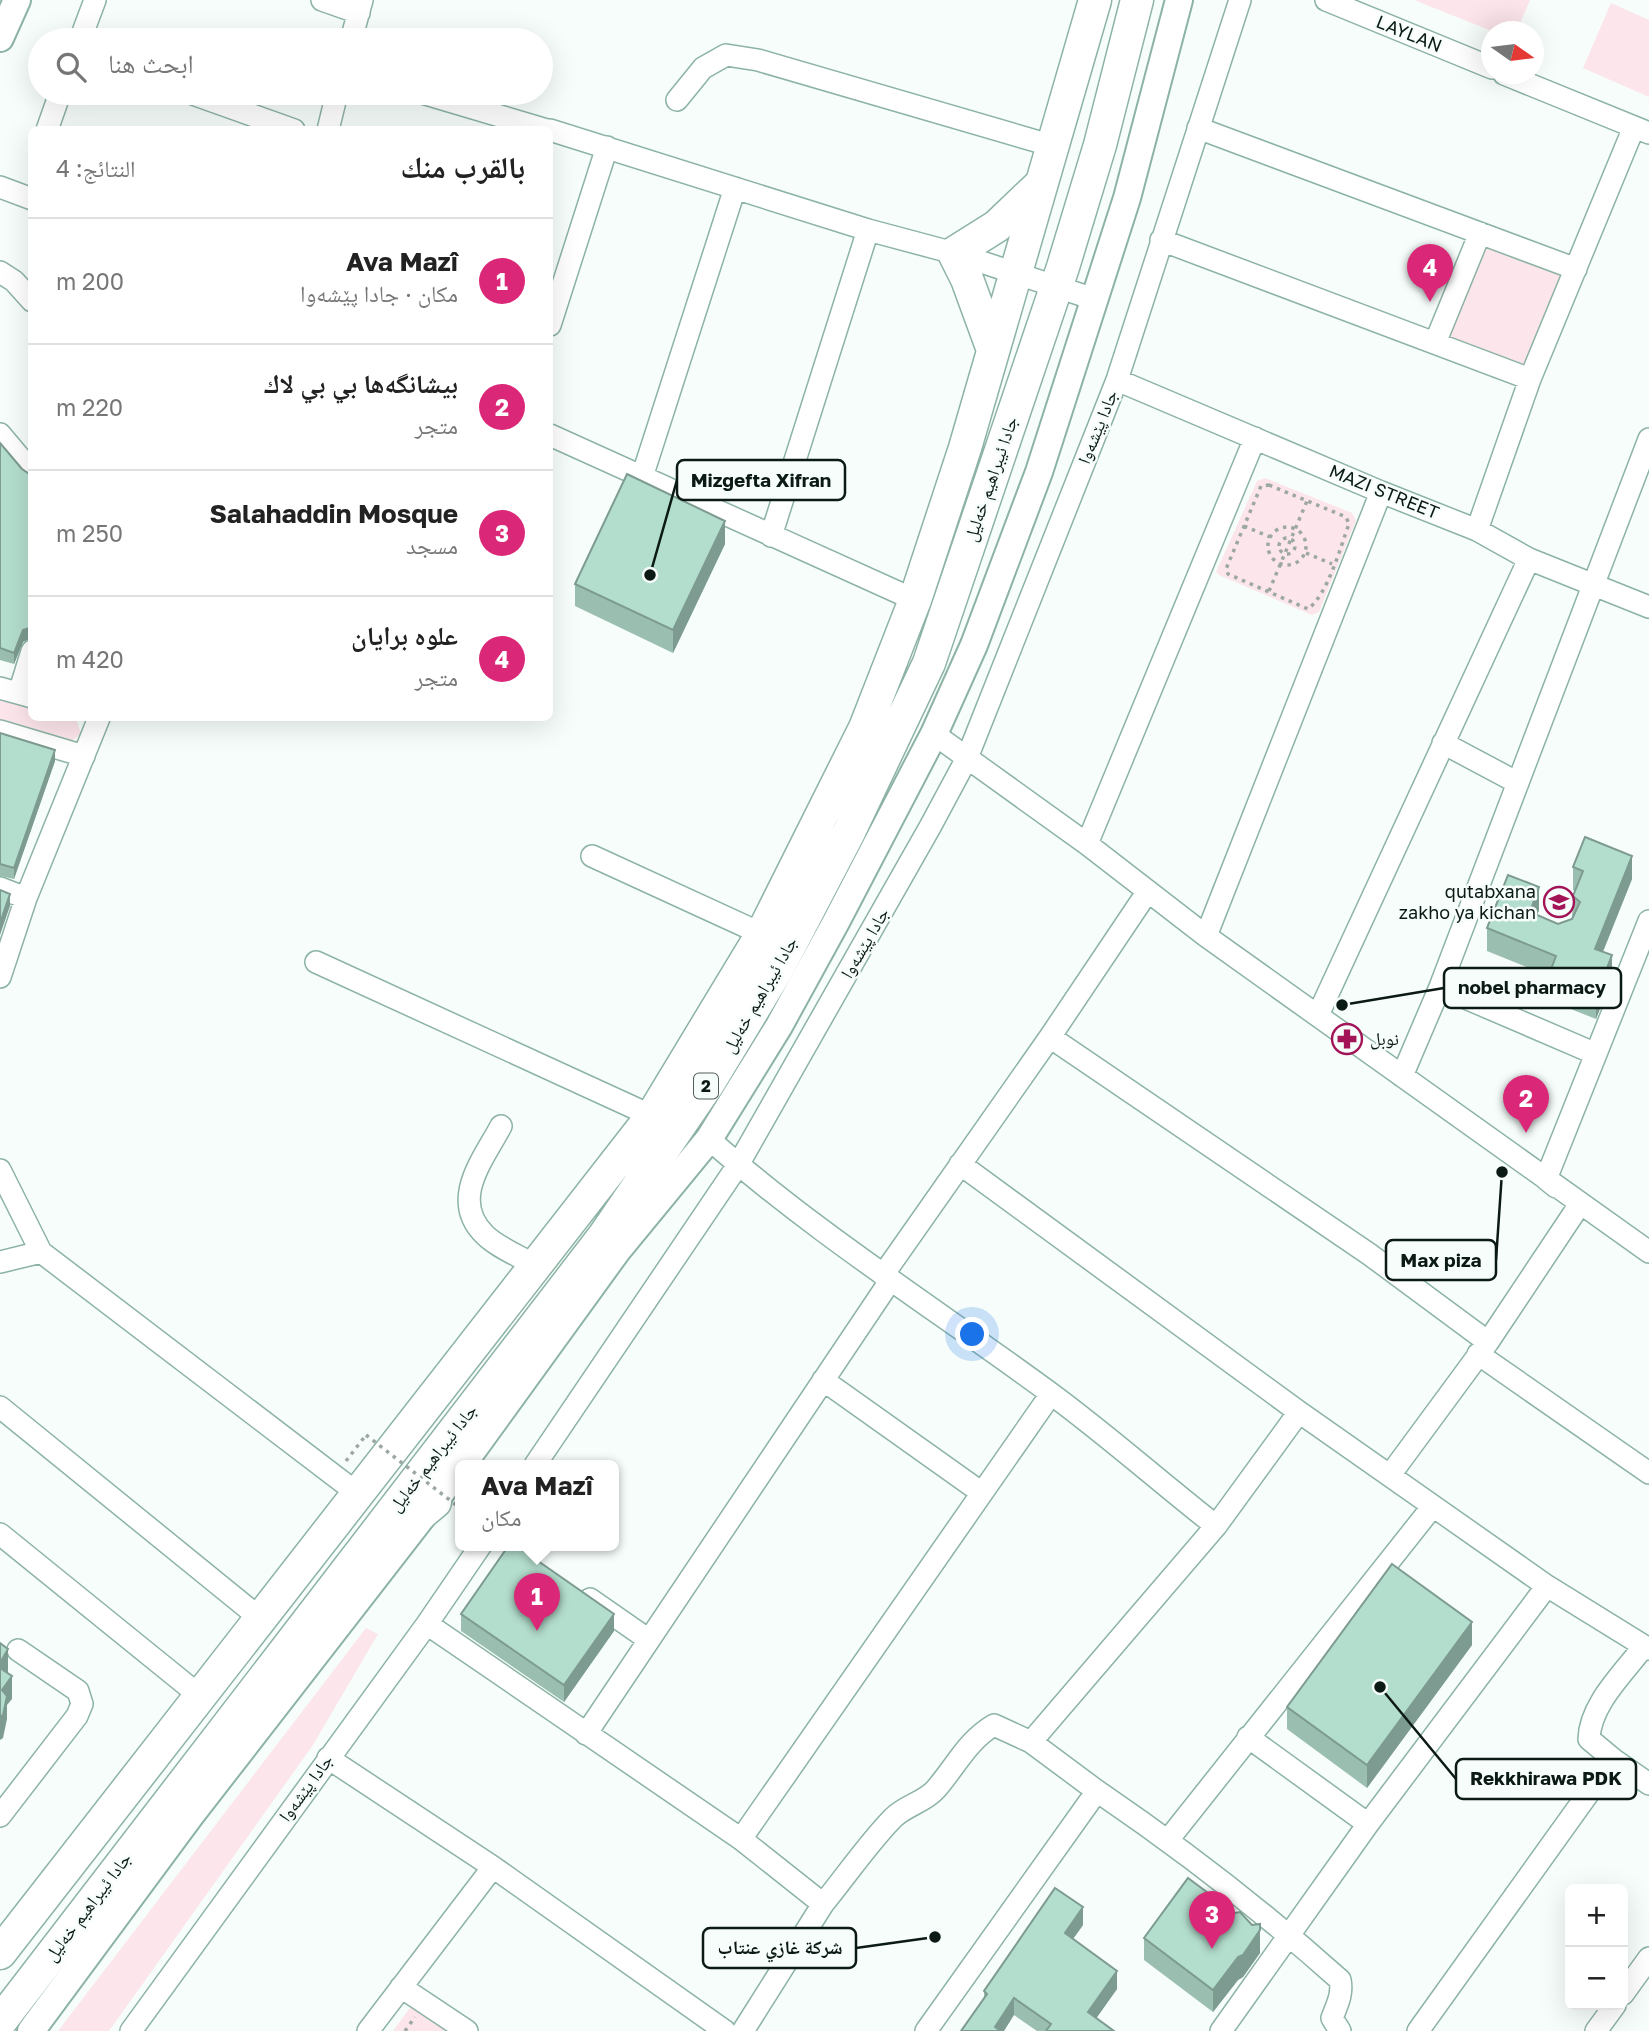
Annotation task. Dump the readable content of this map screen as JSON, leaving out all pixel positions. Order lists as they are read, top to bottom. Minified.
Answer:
{"streets":{"highway":["جادا ئیبراهیم خەلیل","2"],"street":["LAYLAN","جادا پێشەوا","MAZI STREET"]},"crossings":[["جادا پێشەوا","MAZI STREET"]],"places":{"other":["Mizgefta Xifran","nobel pharmacy","Max piza","Rekkhirawa PDK","شركة غازي عنتاب"],"school or university":["qutabxana zakho ya kichan"],"pharmacy":["نوبل"]},"north":"right","page":{"search":"ابحث هنا","heading":["بالقرب منك","النتائج: 4"],"list":[{"mark":"1","name":"Ava Mazî","note":"مكان · جادا پێشەوا","value":"200 m"},{"mark":"2","name":"بيشانگه‌ها بي بي لاك","note":"متجر","value":"220 m"},{"mark":"3","name":"Salahaddin Mosque","note":"مسجد","value":"250 m"},{"mark":"4","name":"علوه برايان","note":"متجر","value":"420 m"}],"pins":["4","2","1","3"],"popup":["Ava Mazî","مكان"],"map_buttons":["+","−"]}}
